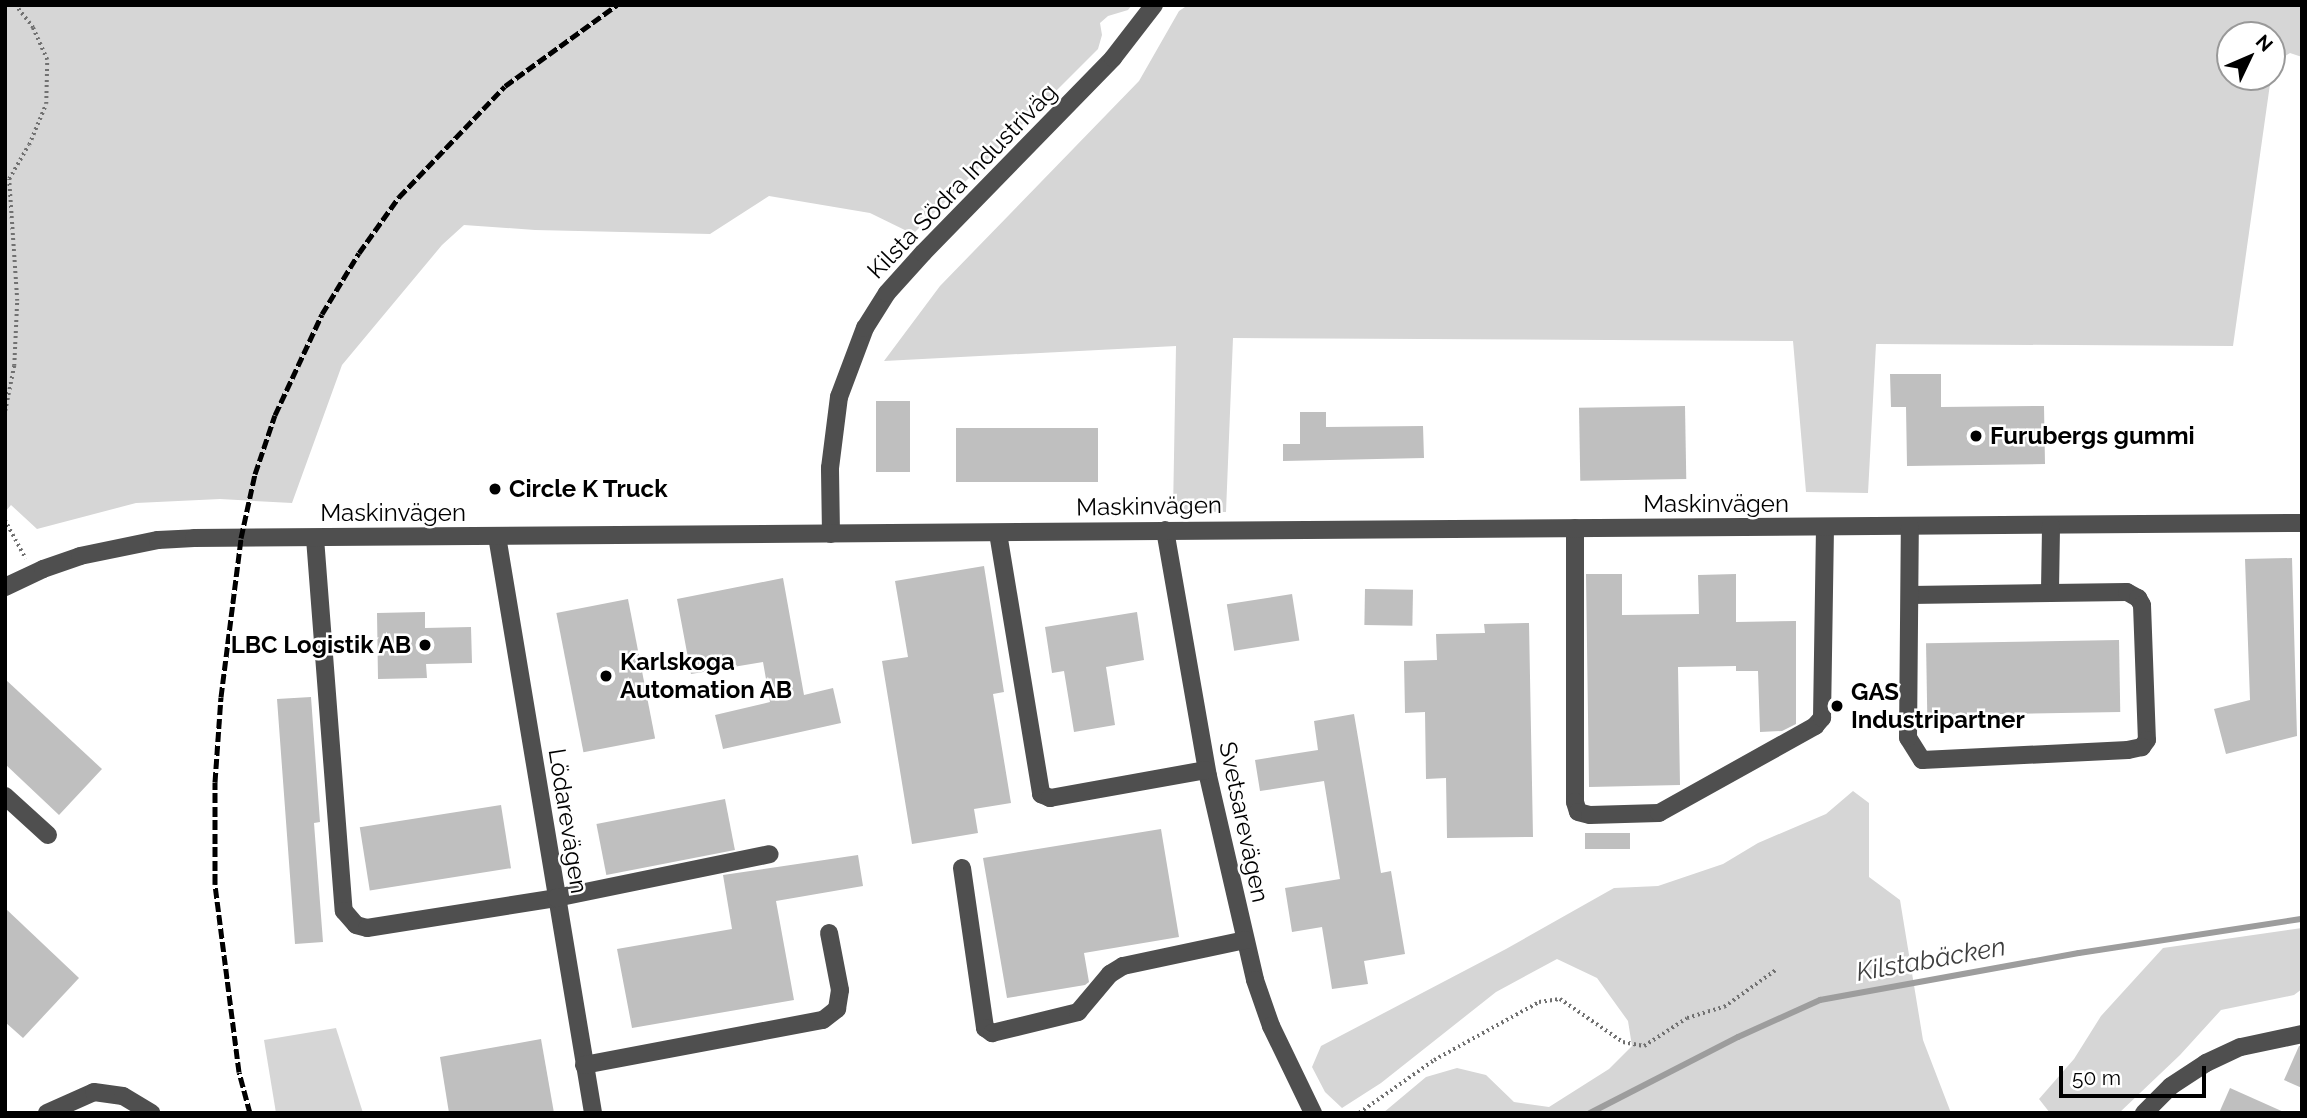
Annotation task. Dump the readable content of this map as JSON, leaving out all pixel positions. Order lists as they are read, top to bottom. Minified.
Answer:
{"streets":{"street":["Kilsta Södra Industriväg","Maskinvägen","Lödarevägen","Svetsarevägen"]},"crossings":[["Kilsta Södra Industriväg","Maskinvägen"],["Maskinvägen","Lödarevägen"],["Maskinvägen","Svetsarevägen"]],"water":["Kilstabäcken"],"places":["Furubergs gummi","Circle K Truck","LBC Logistik AB","Karlskoga Automation AB","GAS Industripartner"],"scale_bar":"50 m","north":"top right"}
